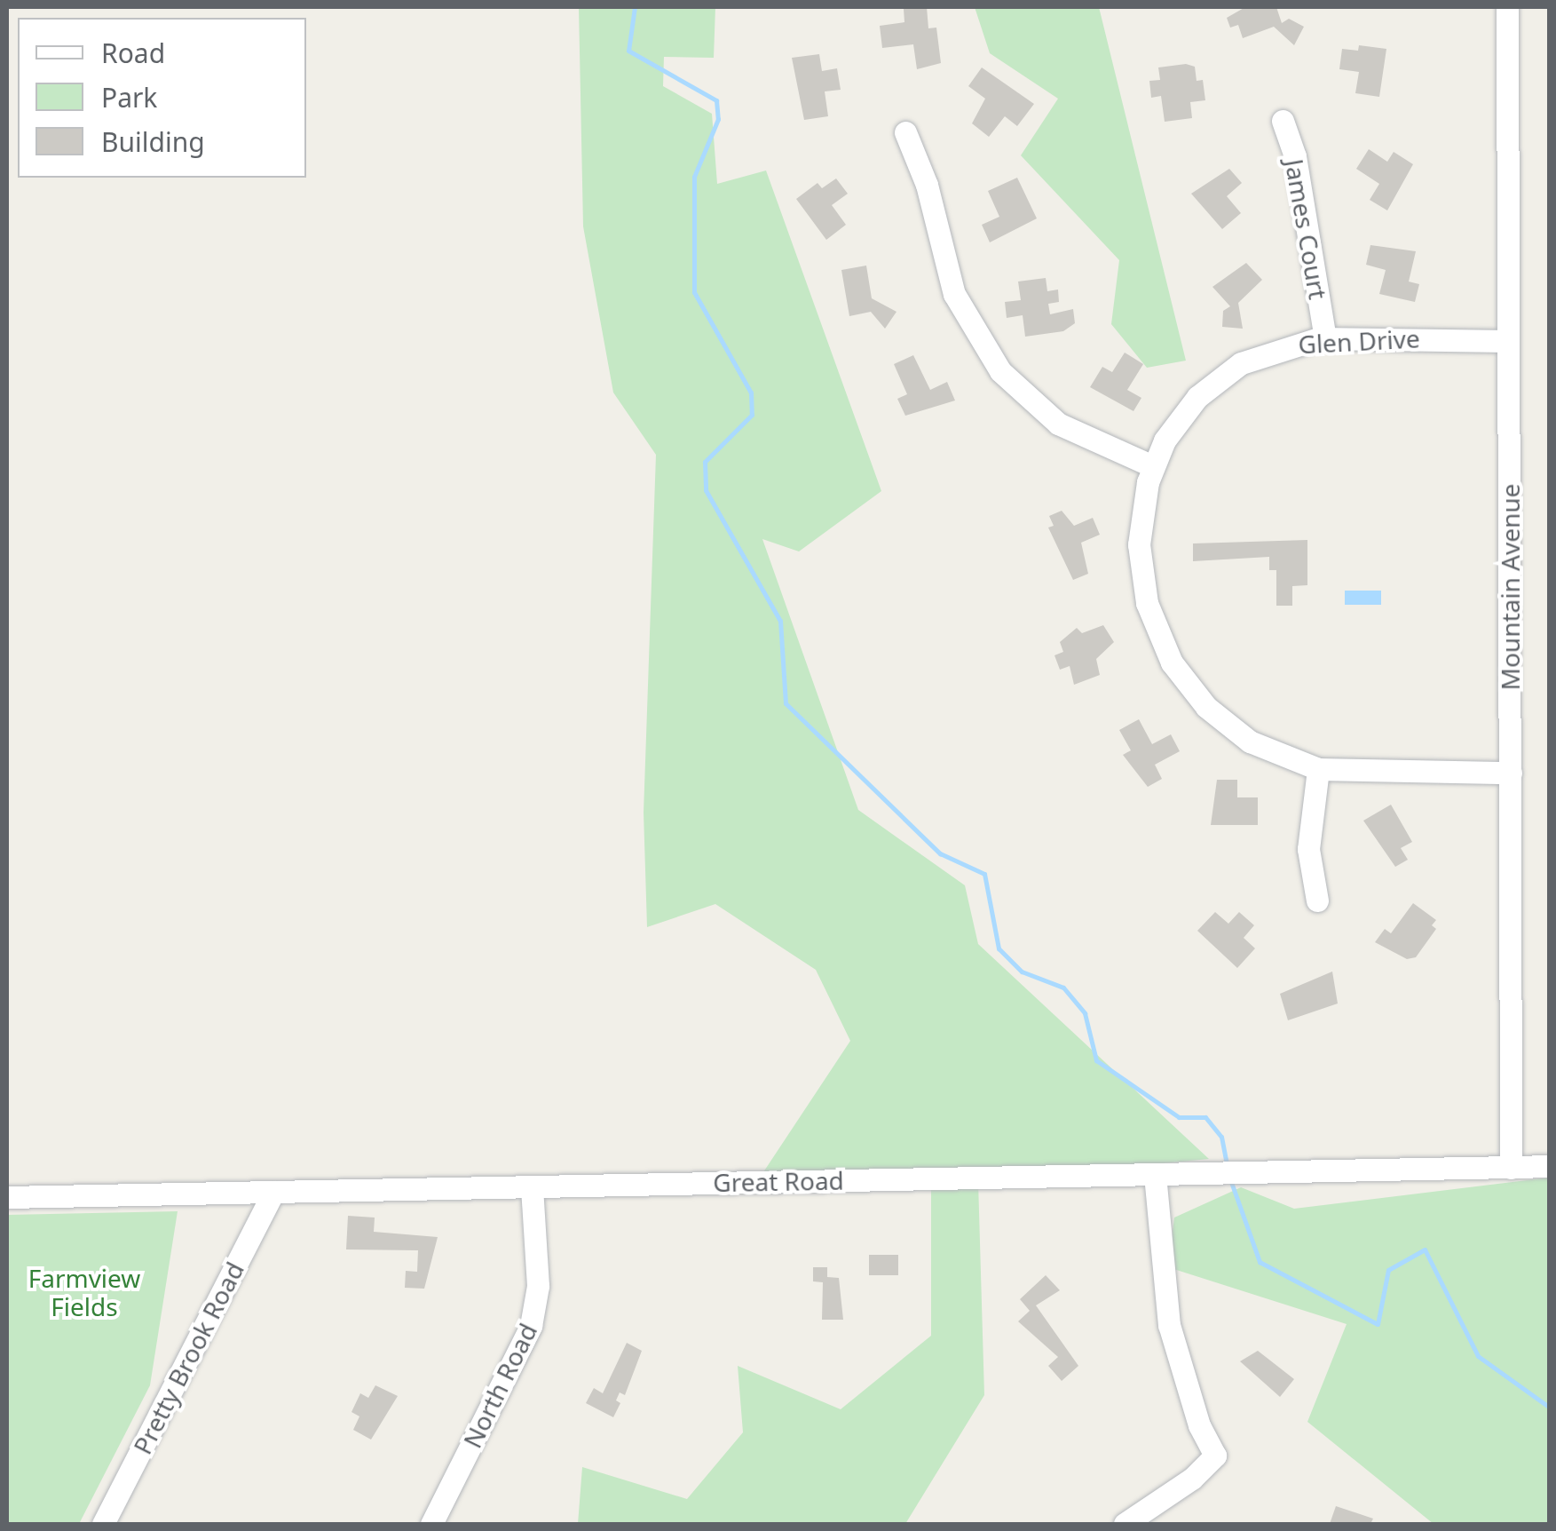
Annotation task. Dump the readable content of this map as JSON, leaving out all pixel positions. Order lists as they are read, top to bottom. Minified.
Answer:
{"streets":{"street":["James Court","Glen Drive","Mountain Avenue","Great Road","Pretty Brook Road","North Road"]},"crossings":[["James Court","Glen Drive"],["Glen Drive","Mountain Avenue"],["Mountain Avenue","Great Road"],["Great Road","Pretty Brook Road"],["Great Road","North Road"]],"parks":["Farmview Fields"],"legend":["Road","Park","Building"]}
